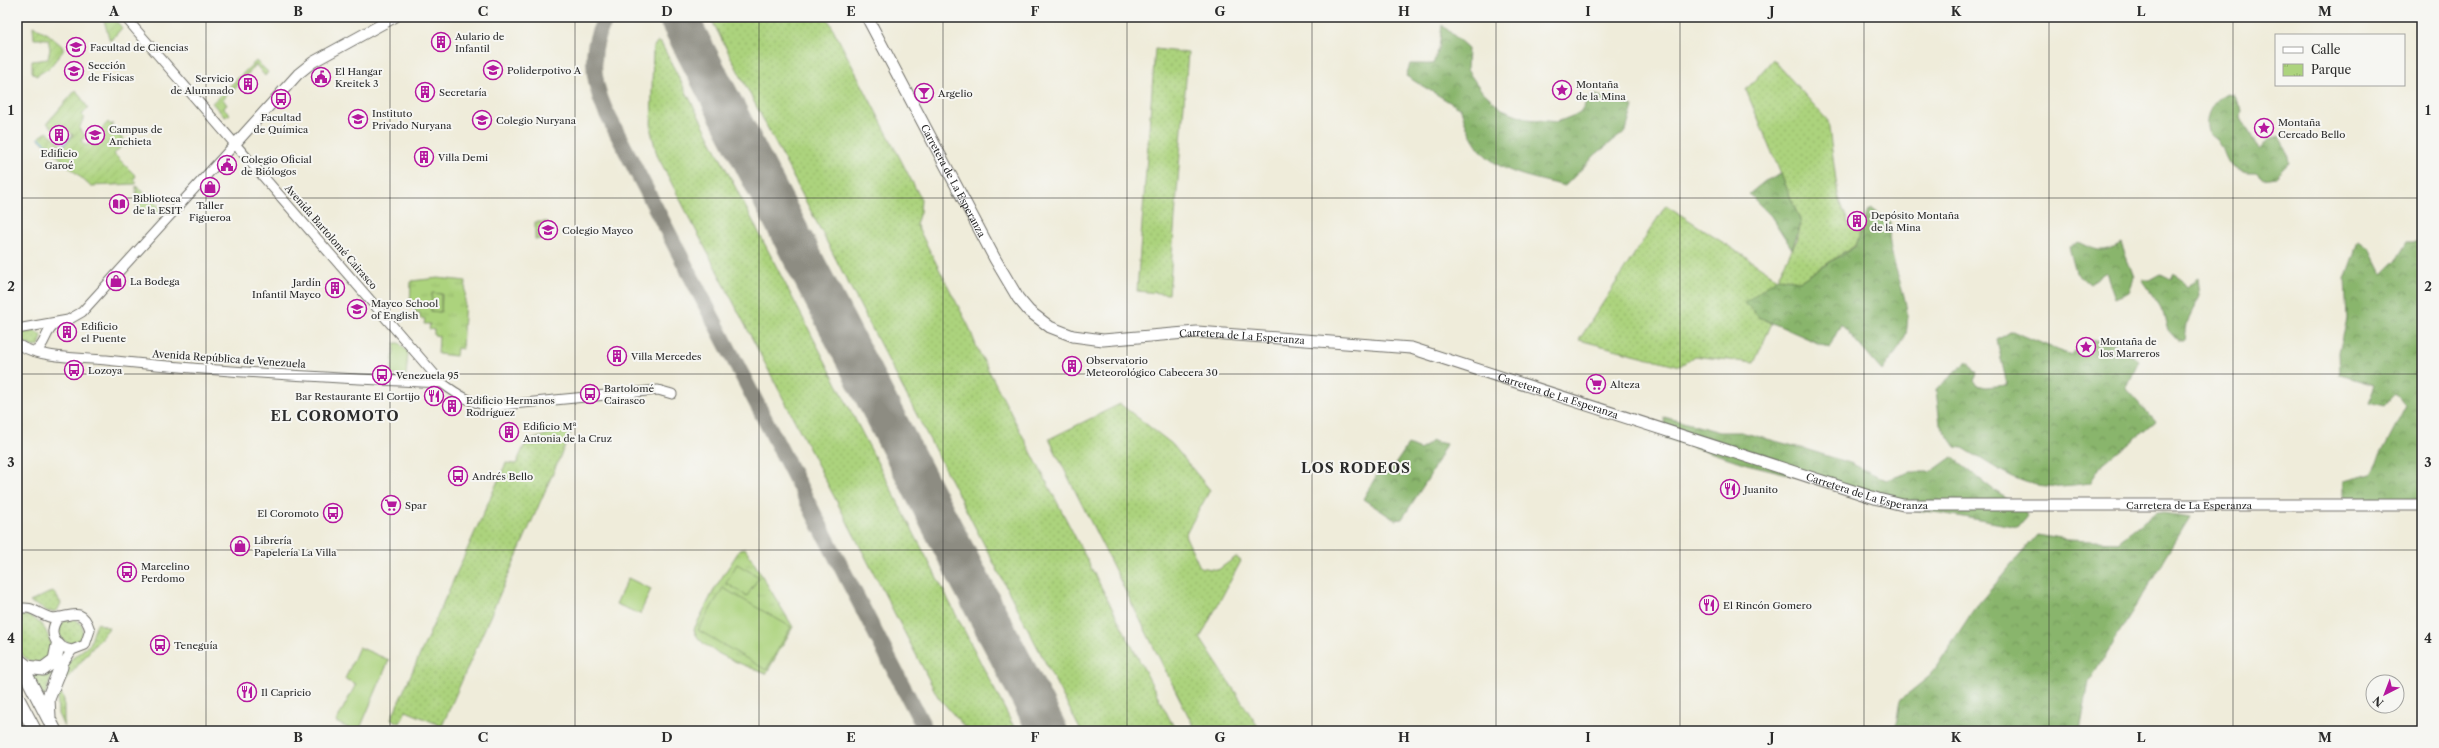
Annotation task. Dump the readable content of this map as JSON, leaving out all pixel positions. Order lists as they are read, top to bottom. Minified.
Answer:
{"streets":{"main road":["Carretera de La Esperanza"],"street":["Avenida Bartolomé Cairasco","Avenida República de Venezuela"]},"crossings":[["Avenida Bartolomé Cairasco","Avenida República de Venezuela"]],"districts":["EL COROMOTO","LOS RODEOS"],"places":{"building":["Aulario de Infantil","Servicio de Alumnado","Secretaría","Edificio Garoé","Villa Demi","Depósito Montaña de la Mina","Jardín Infantil Mayco","Edificio el Puente","Villa Mercedes","Observatorio Meteorológico Cabecera 30","Edificio Hermanos Rodríguez","Edificio Mª Antonia de la Cruz"],"school or university":["Facultad de Ciencias","Poliderpotivo A","Sección de Físicas","Instituto Privado Nuryana","Colegio Nuryana","Campus de Anchieta","Colegio Mayco","Mayco School of English"],"public building":["El Hangar Kreitek 3","Colegio Oficial de Biólogos"],"place":["Montaña de la Mina","Montaña Cercado Bello","Montaña de los Marreros"],"bar":["Argelio"],"bus stop":["Facultad de Química","Lozoya","Venezuela 95","Bartolomé Cairasco","Andrés Bello","El Coromoto","Marcelino Perdomo","Teneguía"],"shop":["Taller Figueroa","La Bodega","Librería Papelería La Villa"],"library":["Biblioteca de la ESIT"],"supermarket":["Alteza","Spar"],"restaurant":["Bar Restaurante El Cortijo","Juanito","El Rincón Gomero","Il Capricio"]},"legend":["Calle","Parque"],"north":"bottom left","grid":{"columns":["A","B","C","D","E","F","G","H","I","J","K","L","M"],"rows":["1","2","3","4"]}}
